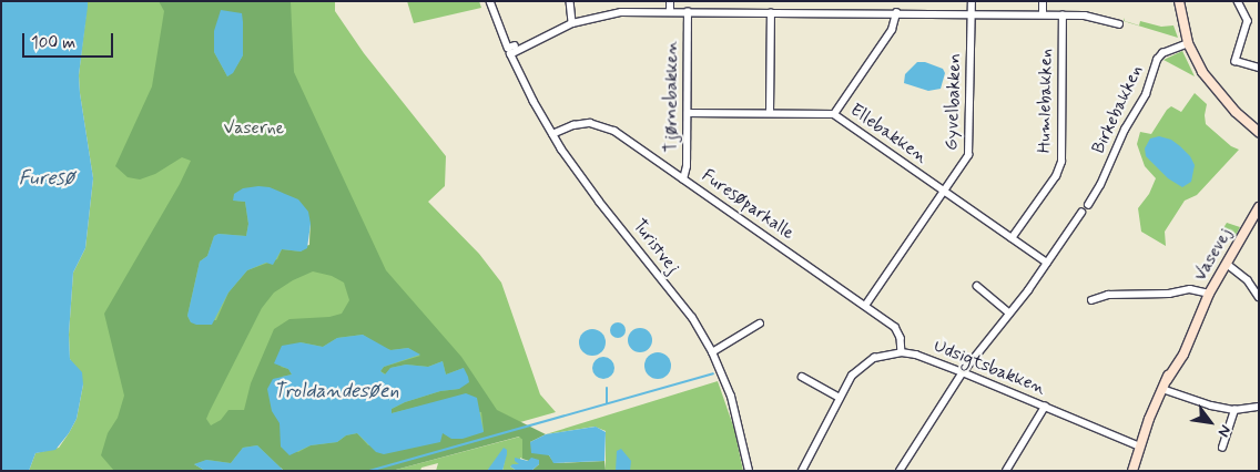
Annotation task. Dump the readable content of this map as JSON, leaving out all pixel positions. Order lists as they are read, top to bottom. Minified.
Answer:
{"streets":{"street":["Tjørnebakken","Humlebakken","Gyvelbakken","Birkebakken","Ellebakken","Furesøparkalle","Turistvej","Vasevej","Udsigtsbakken"]},"crossings":[["Tjørnebakken","Ellebakken"],["Tjørnebakken","Furesøparkalle"],["Humlebakken","Ellebakken"],["Gyvelbakken","Ellebakken"],["Gyvelbakken","Furesøparkalle"],["Furesøparkalle","Turistvej"],["Furesøparkalle","Udsigtsbakken"],["Vasevej","Udsigtsbakken"]],"water":["Furesø","Troldandesøen"],"parks":["Vaserne"],"scale_bar":"100 m","north":"bottom right"}
